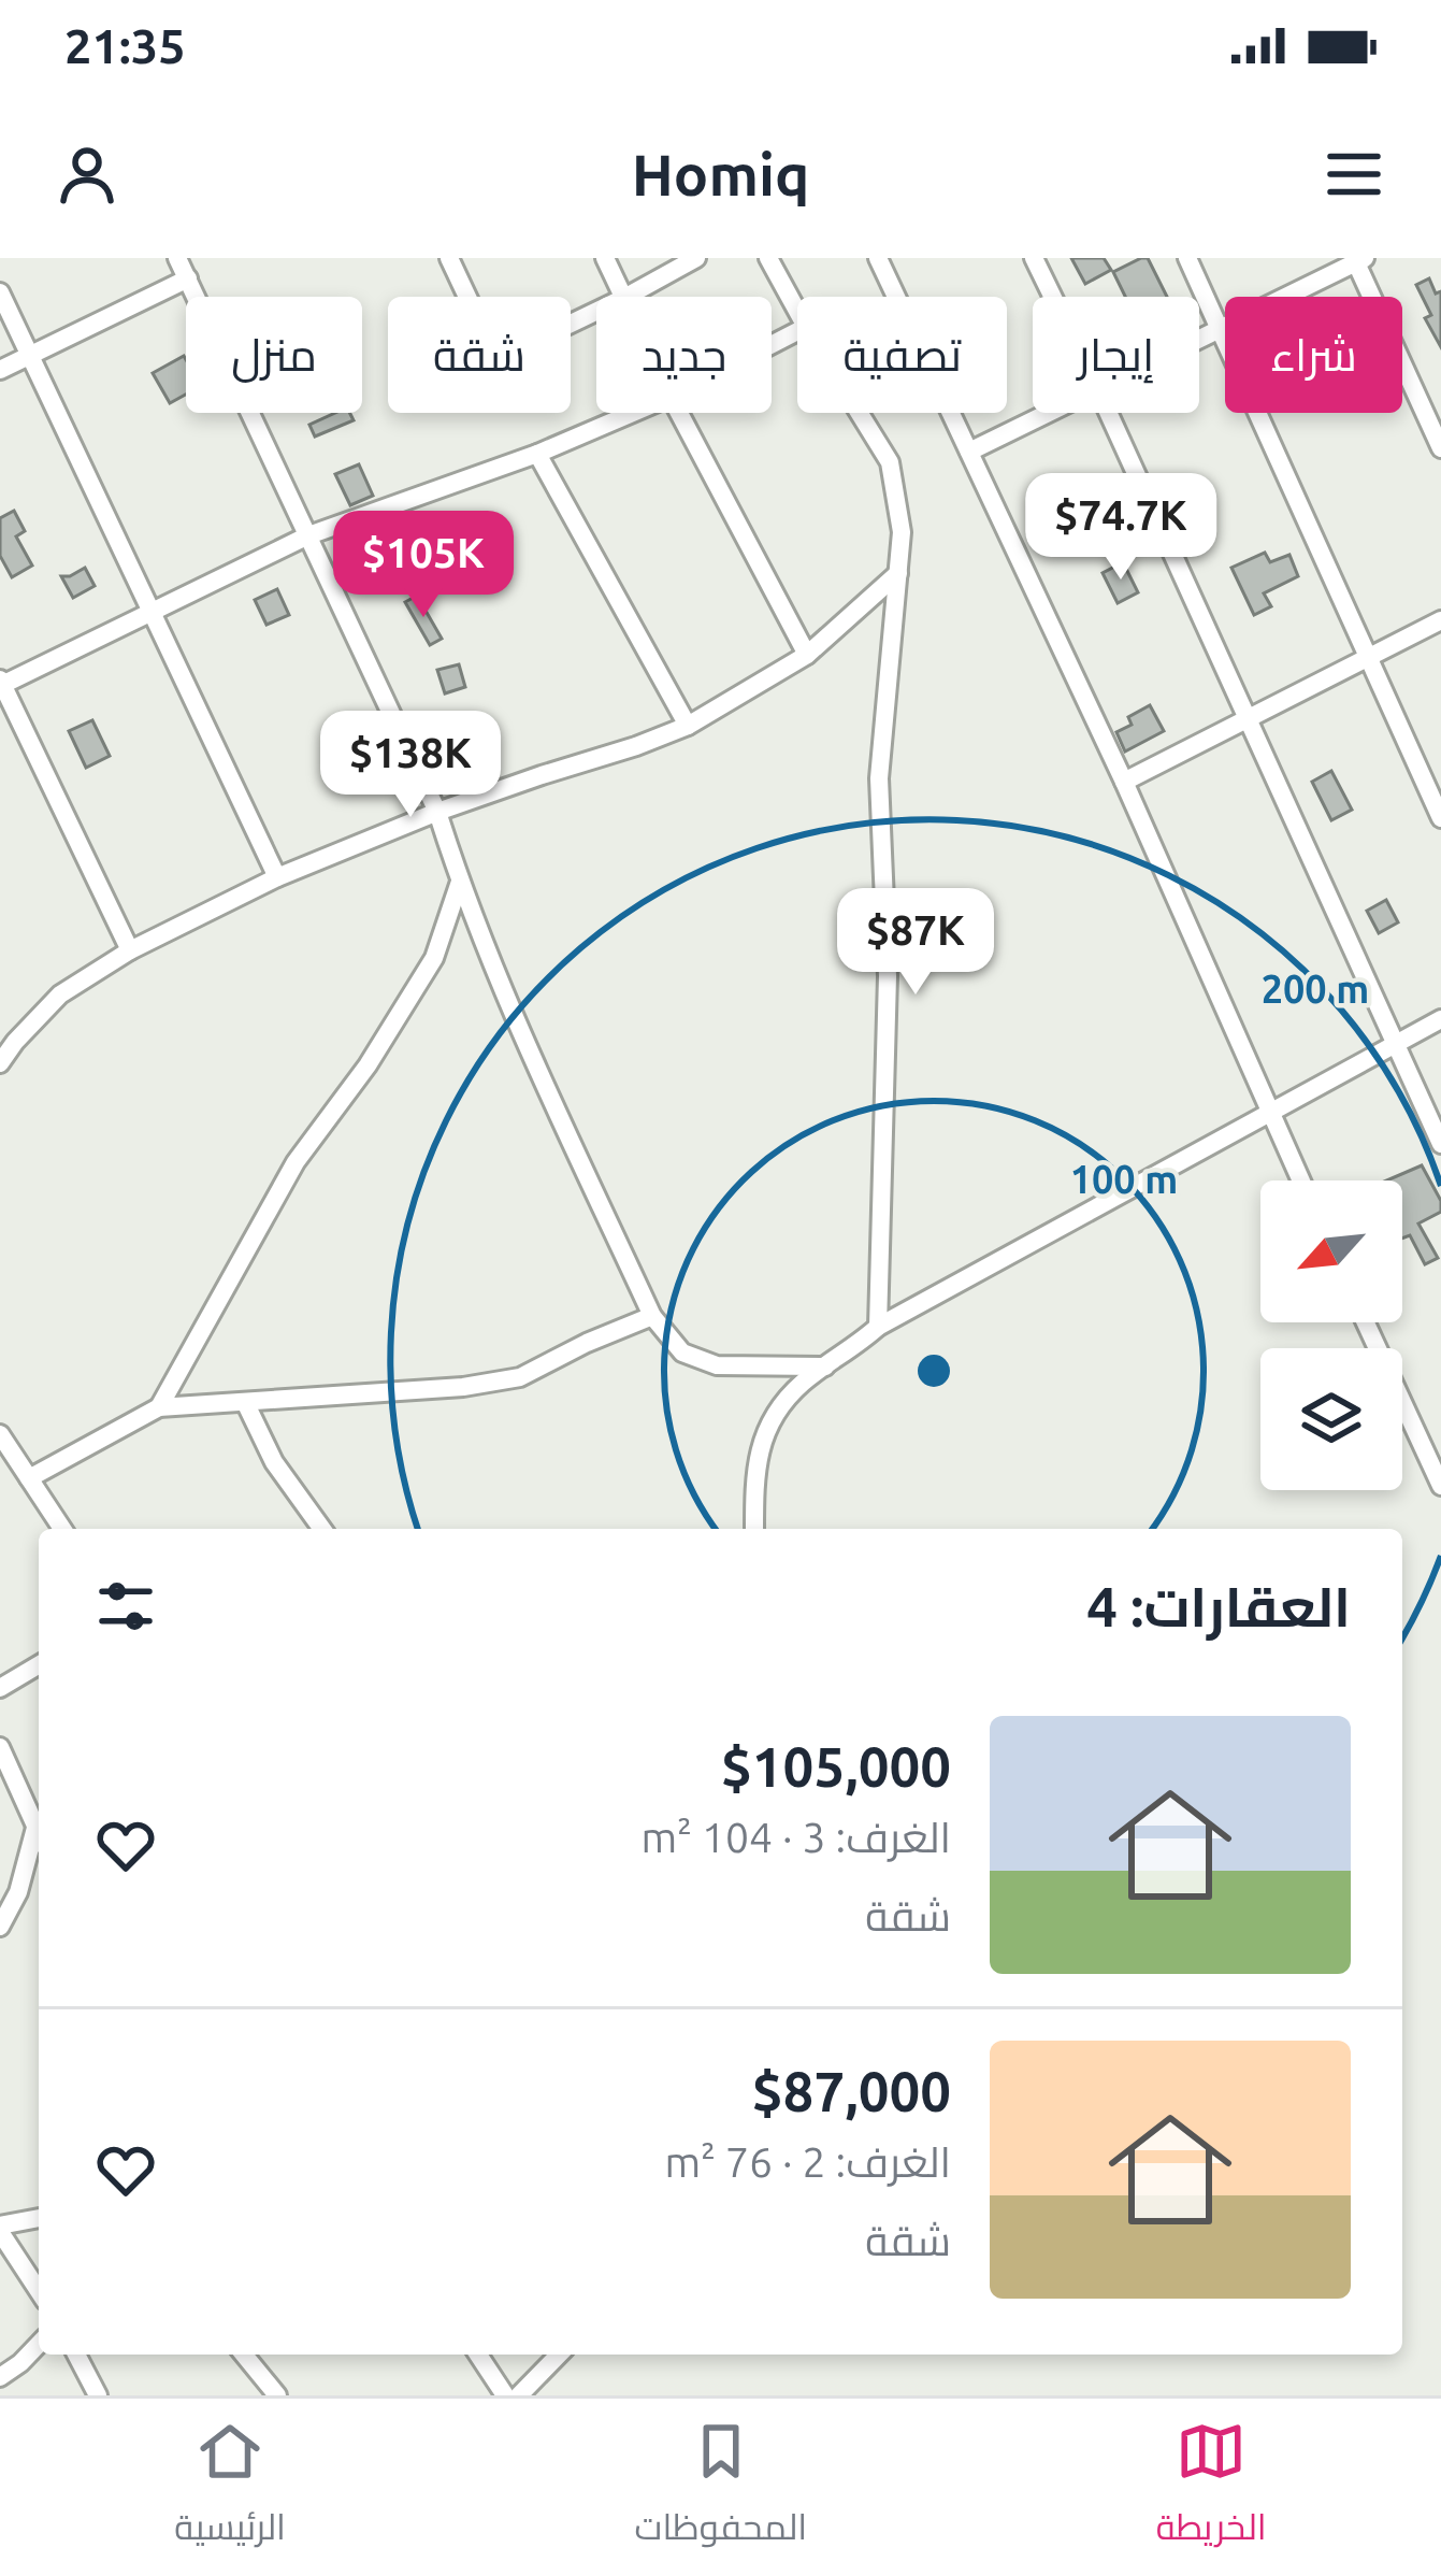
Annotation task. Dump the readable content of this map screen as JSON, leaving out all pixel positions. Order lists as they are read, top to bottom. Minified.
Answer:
{"north":"bottom left","page":{"status":"21:35","header":"Homiq","chip":["شراء","إيجار","تصفية","جديد","شقة","منزل"],"price":["$74.7K","$105K","$138K","$87K"],"heading":"العقارات: 4","list":[{"name":"$105,000","note":"الغرف: 3 · 104 m² · شقة"},{"name":"$87,000","note":"الغرف: 2 · 76 m² · شقة"}],"tabs":["الخريطة","المحفوظات","الرئيسية"]},"rings":["200 m","100 m"]}
